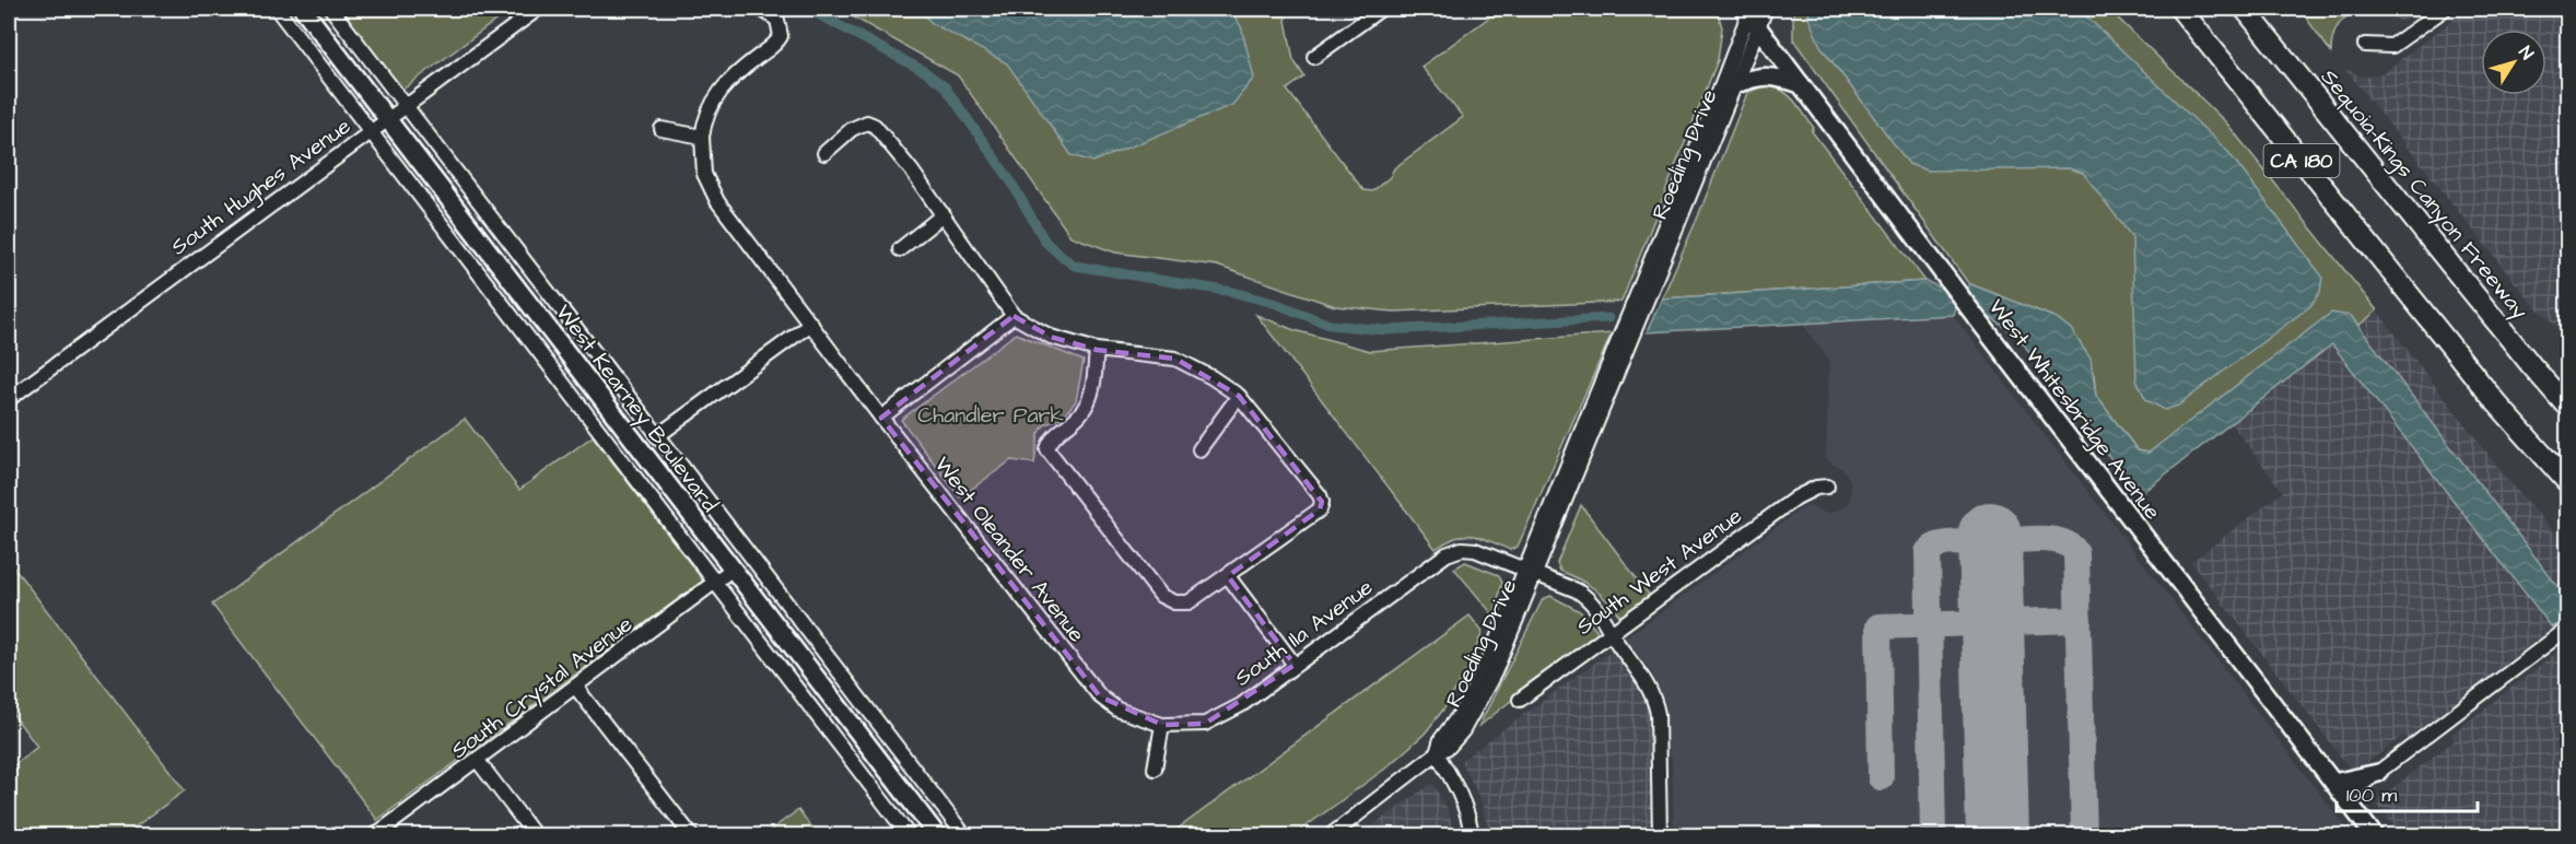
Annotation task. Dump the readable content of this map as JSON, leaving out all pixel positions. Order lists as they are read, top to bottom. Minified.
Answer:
{"streets":{"highway":["CA 180","Sequoia–Kings Canyon Freeway"],"main road":["West Kearney Boulevard","West Whitesbridge Avenue"],"street":["Roeding Drive","South Hughes Avenue","West Oleander Avenue","South West Avenue","South Ila Avenue","South Crystal Avenue"]},"crossings":[["Roeding Drive","West Whitesbridge Avenue"],["Roeding Drive","South Ila Avenue"],["South Hughes Avenue","West Kearney Boulevard"],["West Kearney Boulevard","South Crystal Avenue"],["West Oleander Avenue","South Ila Avenue"]],"parks":["Chandler Park"],"scale_bar":"100 m","north":"top right"}
